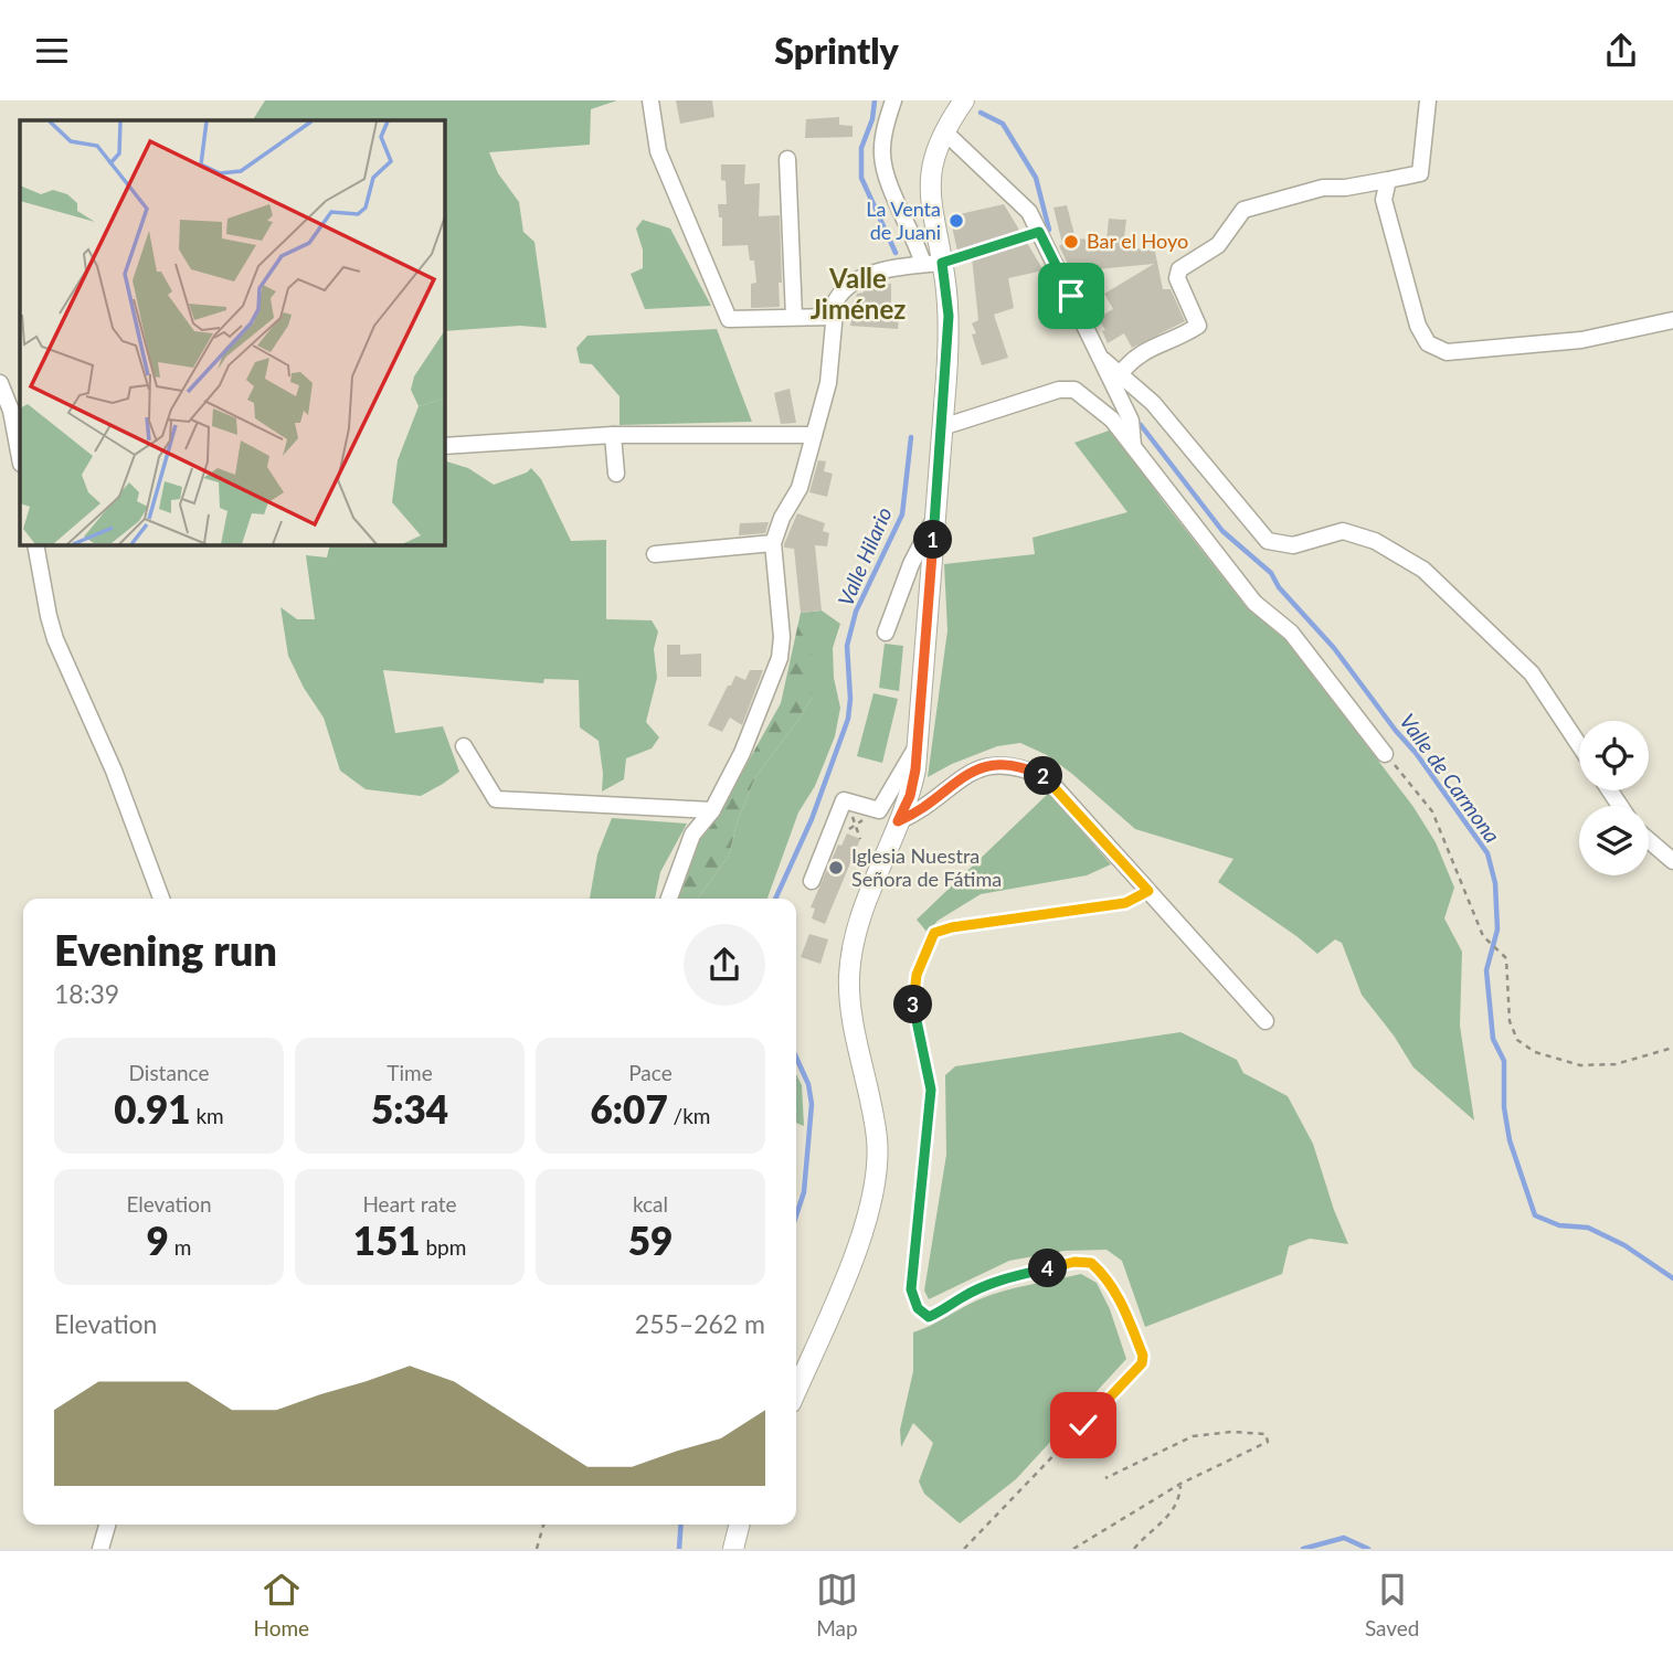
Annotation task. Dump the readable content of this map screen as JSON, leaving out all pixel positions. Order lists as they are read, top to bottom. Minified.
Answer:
{"districts":["Valle Jiménez"],"water":["Valle Hilario","Valle de Carmona"],"places":["La Venta de Juani","Bar el Hoyo","Iglesia Nuestra Señora de Fátima"],"page":{"header":"Sprintly","pins":["1","2","3","4"],"heading":["Evening run","18:39"],"stats":[["Distance","0.91 km"],["Time","5:34"],["Pace","6:07 /km"],["Elevation","9 m"],["Heart rate","151 bpm"],["kcal","59"]],"chart":["Elevation","255–262 m"],"tabs":["Home","Map","Saved"]}}
